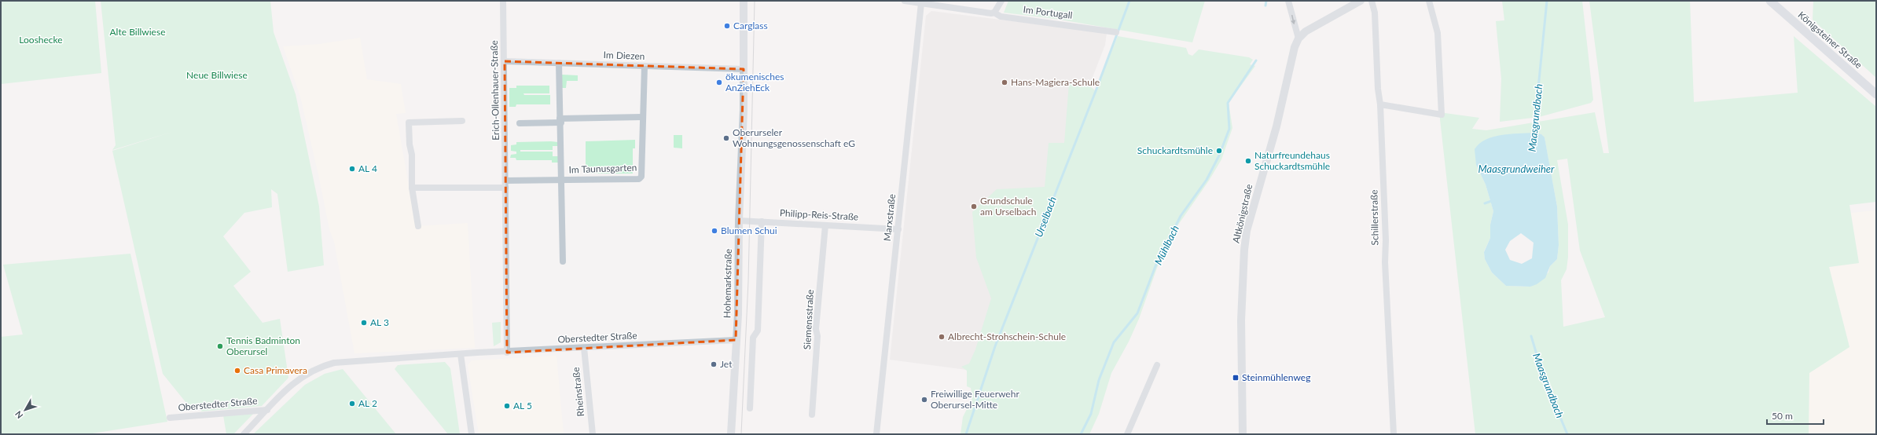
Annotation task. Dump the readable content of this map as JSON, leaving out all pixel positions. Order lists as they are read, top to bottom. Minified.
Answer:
{"streets":{"main road":["Königsteiner Straße"],"street":["Im Portugall","Im Diezen","Erich-Ollenhauer-Straße","Im Taunusgarten","Altkönigstraße","Philipp-Reis-Straße","Marxstraße","Schillerstraße","Hohemarkstraße","Siemensstraße","Oberstedter Straße","Rheinstraße"]},"crossings":[["Im Portugall","Marxstraße"],["Im Diezen","Erich-Ollenhauer-Straße"],["Im Diezen","Im Taunusgarten"],["Im Diezen","Hohemarkstraße"],["Erich-Ollenhauer-Straße","Oberstedter Straße"],["Philipp-Reis-Straße","Marxstraße"],["Philipp-Reis-Straße","Hohemarkstraße"],["Philipp-Reis-Straße","Siemensstraße"],["Hohemarkstraße","Oberstedter Straße"],["Oberstedter Straße","Rheinstraße"]],"water":["Maasgrundbach","Maasgrundweiher","Urselbach","Mühlbach"],"parks":["Alte Billwiese","Looshecke","Neue Billwiese"],"places":{"other":["Carglass","ökumenisches AnZiehEck","Hans-Magiera-Schule","Oberurseler Wohnungsgenossenschaft eG","Schuckardtsmühle","Naturfreundehaus Schuckardtsmühle","AL 4","Grundschule am Urselbach","Blumen Schui","AL 3","Albrecht-Strohschein-Schule","Tennis Badminton Oberursel","Jet","Casa Primavera","Freiwillige Feuerwehr Oberursel-Mitte","AL 2","AL 5"],"transit":["Steinmühlenweg"]},"scale_bar":"50 m","north":"bottom left"}
